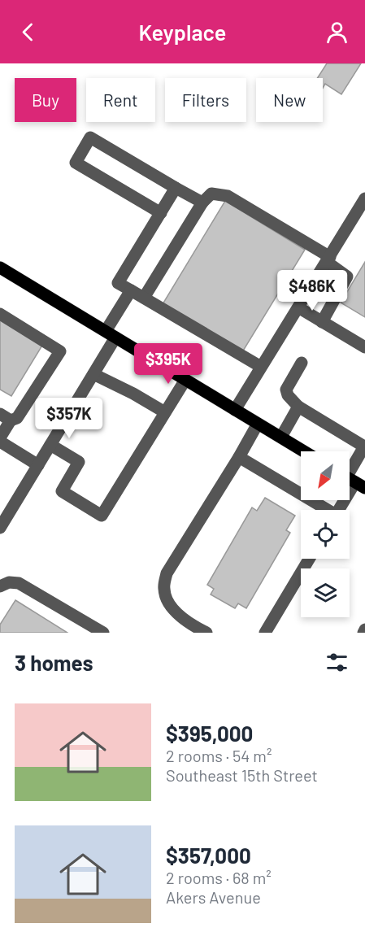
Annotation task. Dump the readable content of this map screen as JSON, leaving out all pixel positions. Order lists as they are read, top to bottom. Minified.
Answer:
{"north":"bottom left","page":{"header":"Keyplace","chip":["Buy","Rent","Filters","New"],"price":["$486K","$395K","$357K"],"heading":"3 homes","list":[{"name":"$395,000","note":"2 rooms · 54 m² · Southeast 15th Street"},{"name":"$357,000","note":"2 rooms · 68 m² · Akers Avenue"}]}}
